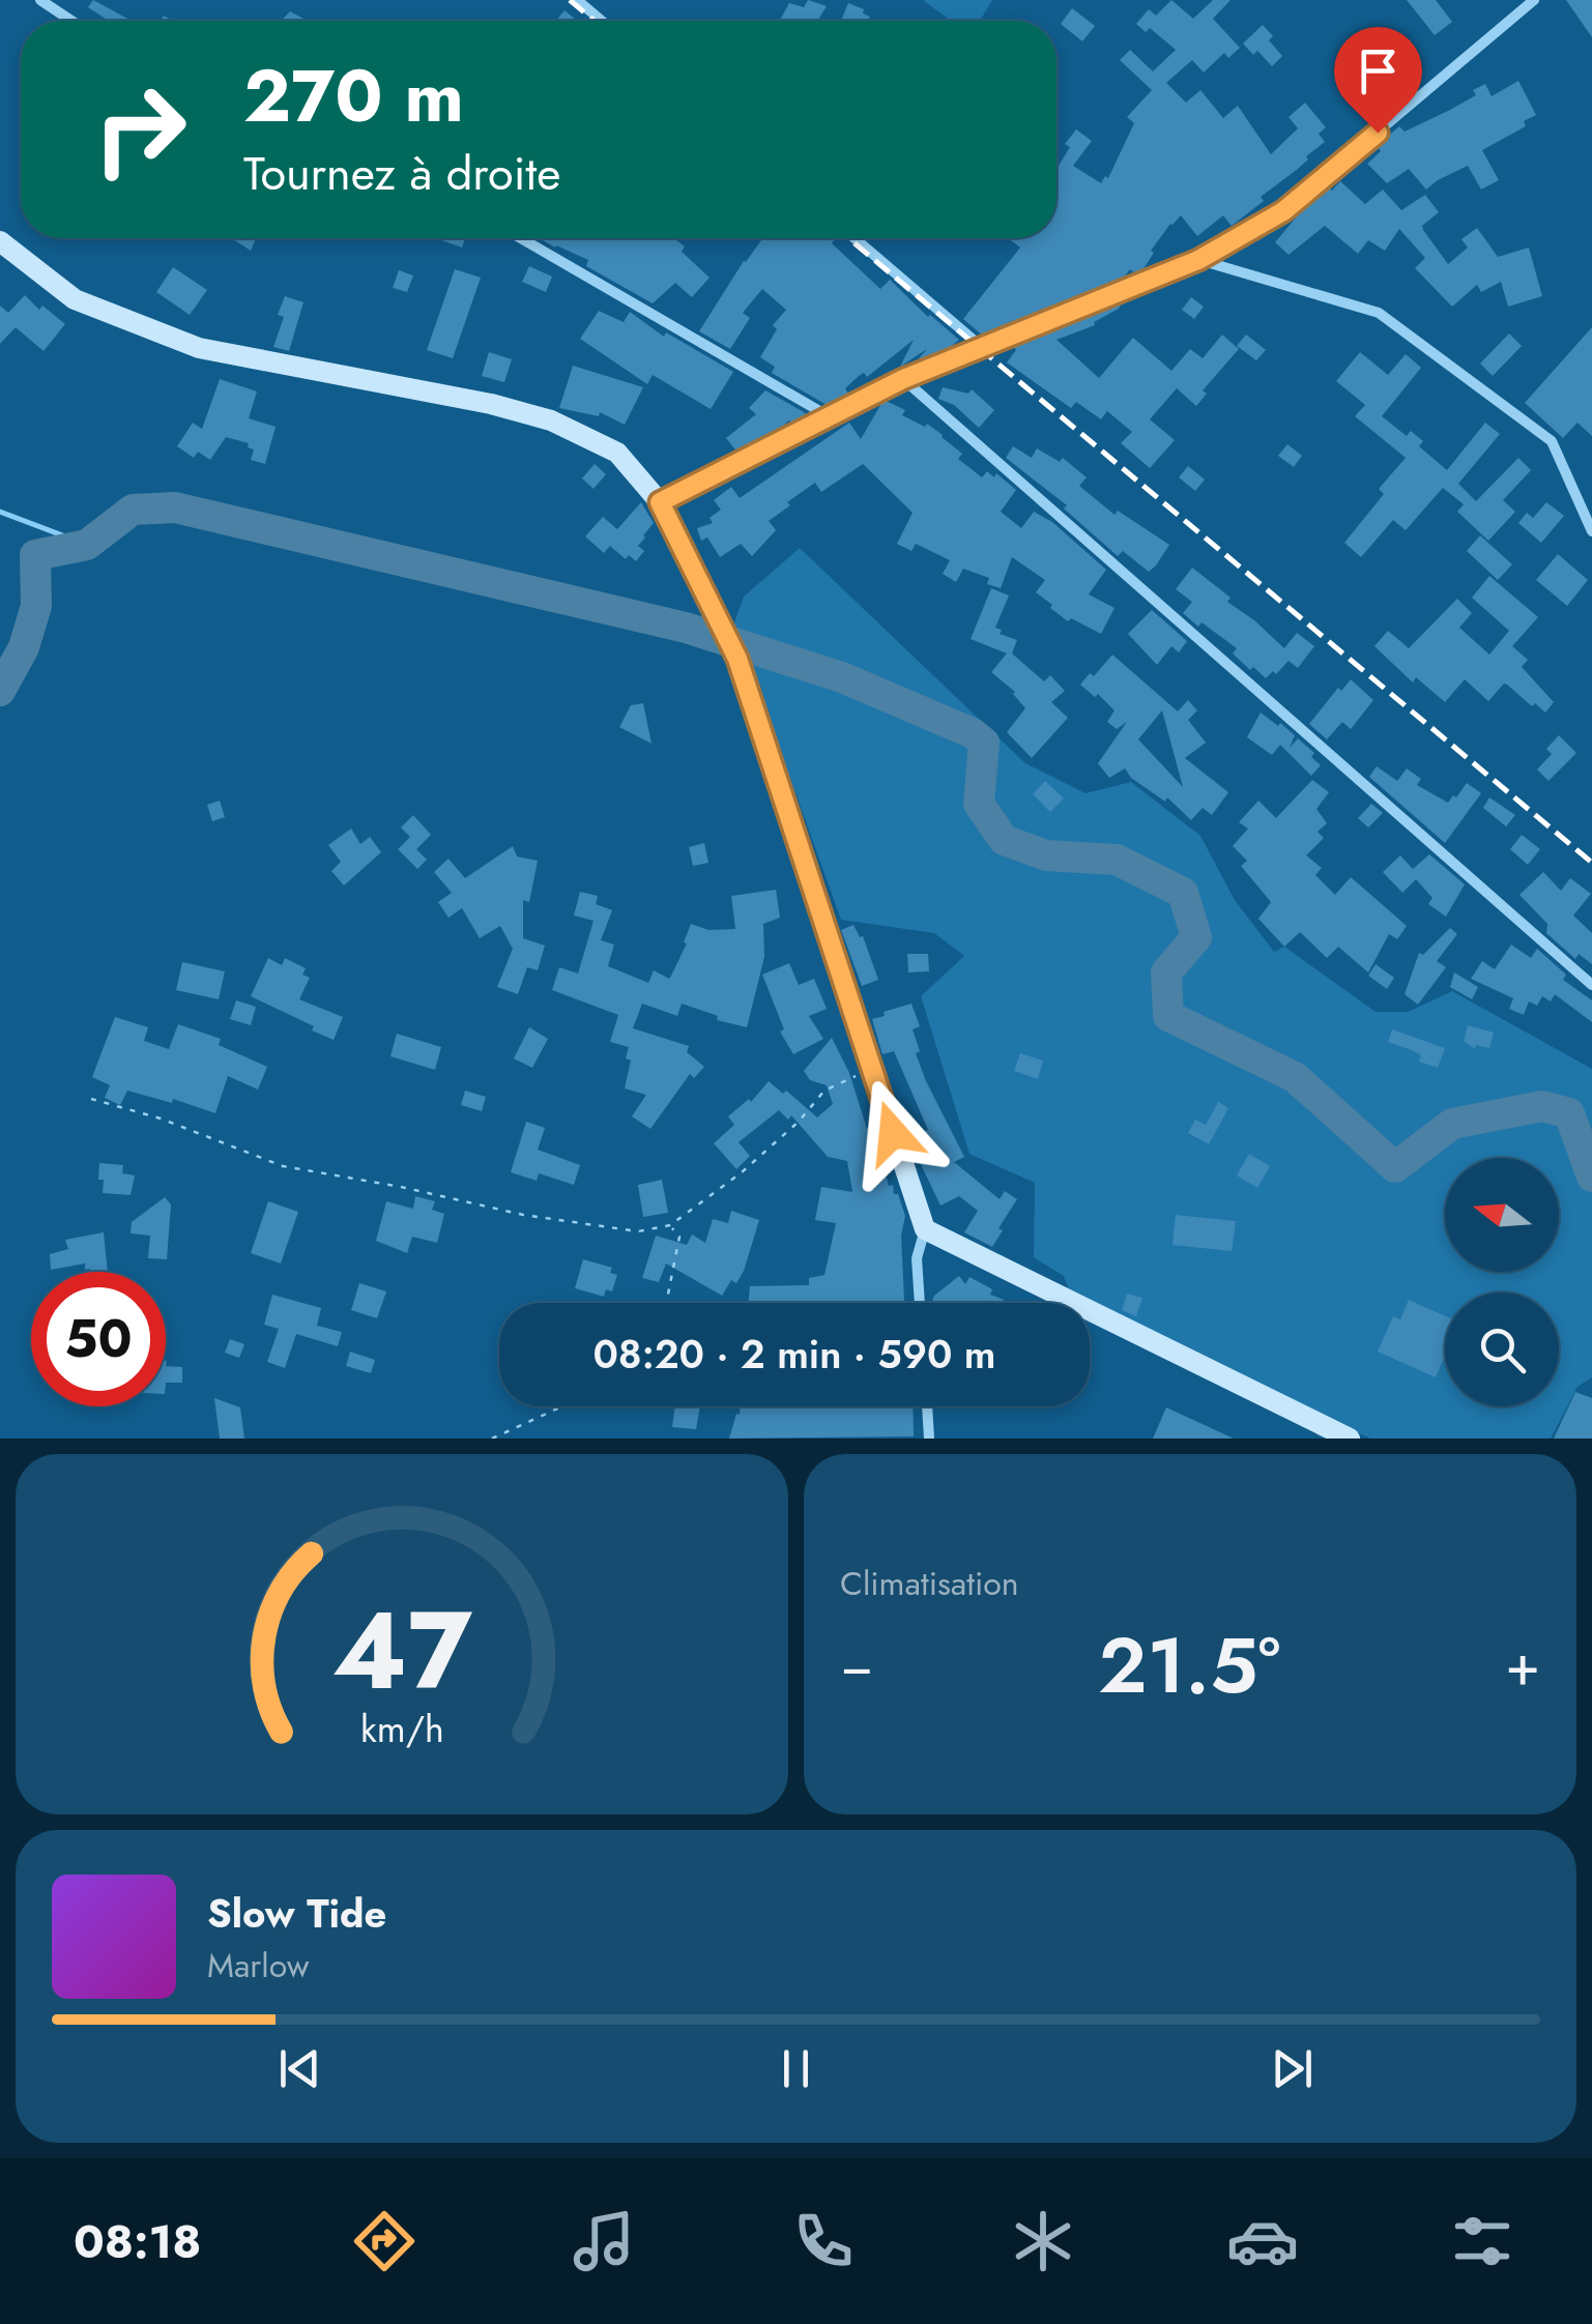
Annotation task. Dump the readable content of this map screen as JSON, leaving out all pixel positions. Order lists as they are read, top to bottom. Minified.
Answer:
{"north":"left","page":{"turn":["270 m","Tournez à droite"],"limit":"50","trip":"08:20 · 2 min · 590 m","tile":"Climatisation","heat":["−","21.5°","+"],"song":["Slow Tide","Marlow"],"tabs":"08:18","gauge":["47","km/h"]}}
